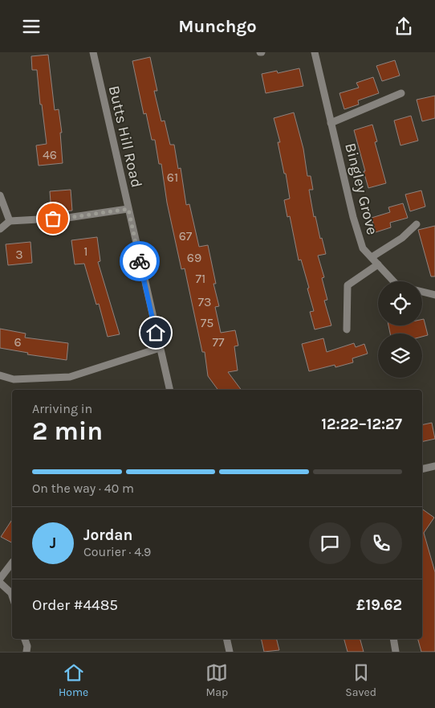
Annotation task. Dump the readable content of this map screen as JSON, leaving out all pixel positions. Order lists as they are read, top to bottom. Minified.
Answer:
{"streets":{"street":["Butts Hill Road","Bingley Grove"]},"house_numbers":["46","61","67","1","3","69","71","73","75","6","77"],"page":{"header":"Munchgo","heading":["2 min","Arriving in","12:22–12:27"],"panel":["Jordan","Courier · 4.9","Order #4485","£19.62"],"bar":"On the way · 40 m","round":"J","tabs":["Home","Map","Saved"]}}
